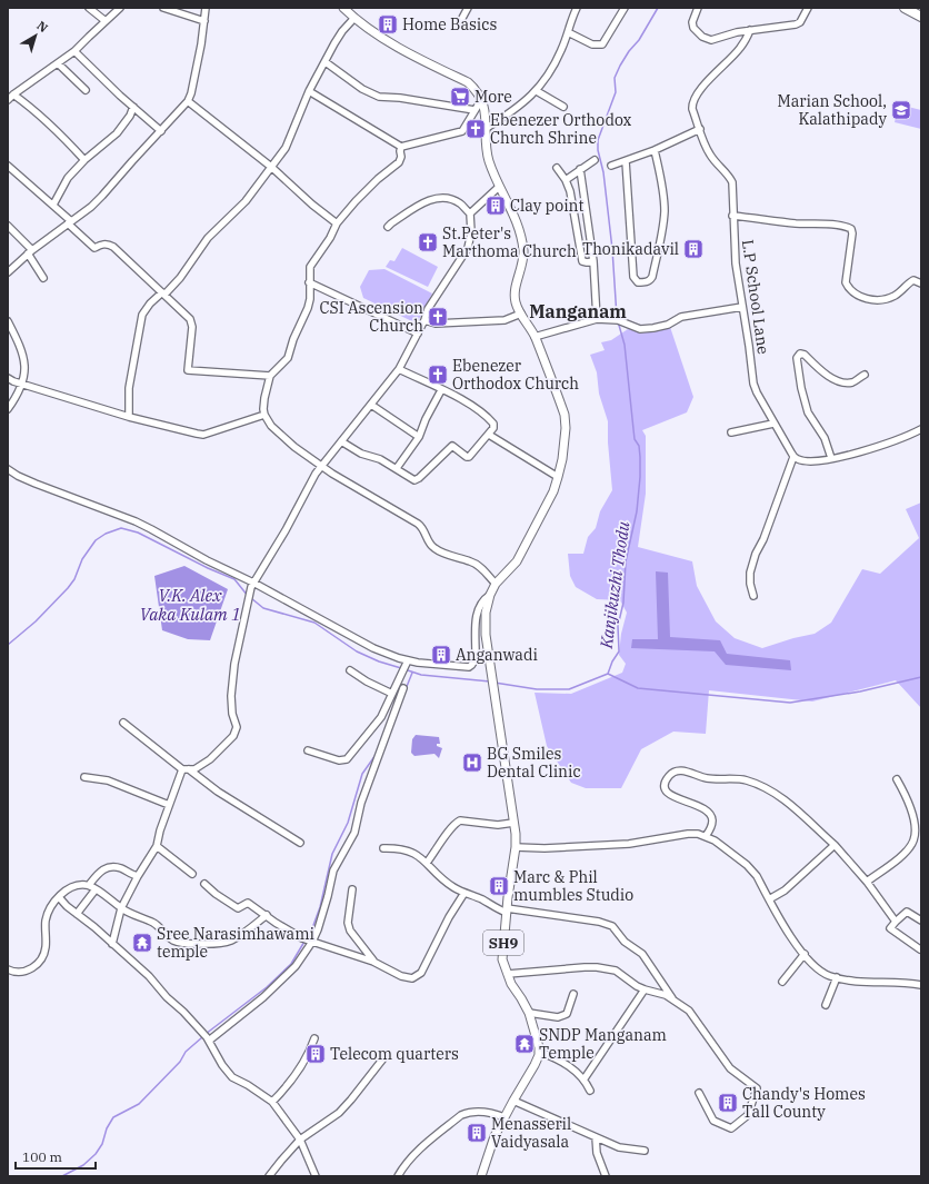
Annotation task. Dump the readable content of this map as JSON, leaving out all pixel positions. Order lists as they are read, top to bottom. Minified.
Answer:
{"streets":{"main road":["SH9"],"street":["L.P School Lane"]},"districts":["Manganam"],"water":["Kanjikuzhi Thodu","V.K. Alex Vaka Kulam 1"],"places":{"building":["Home Basics","Clay point","Thonikadavil","Anganwadi","Marc & Phil mumbles Studio","Telecom quarters","Chandy's Homes Tall County","Menasseril Vaidyasala"],"supermarket":["More"],"school or university":["Marian School, Kalathipady"],"church":["Ebenezer Orthodox Church Shrine","St.Peter's Marthoma Church","CSI Ascension Church","Ebenezer Orthodox Church"],"hospital":["BG Smiles Dental Clinic"],"temple":["Sree Narasimhawami temple","SNDP Manganam Temple"]},"scale_bar":"100 m","north":"top right"}
